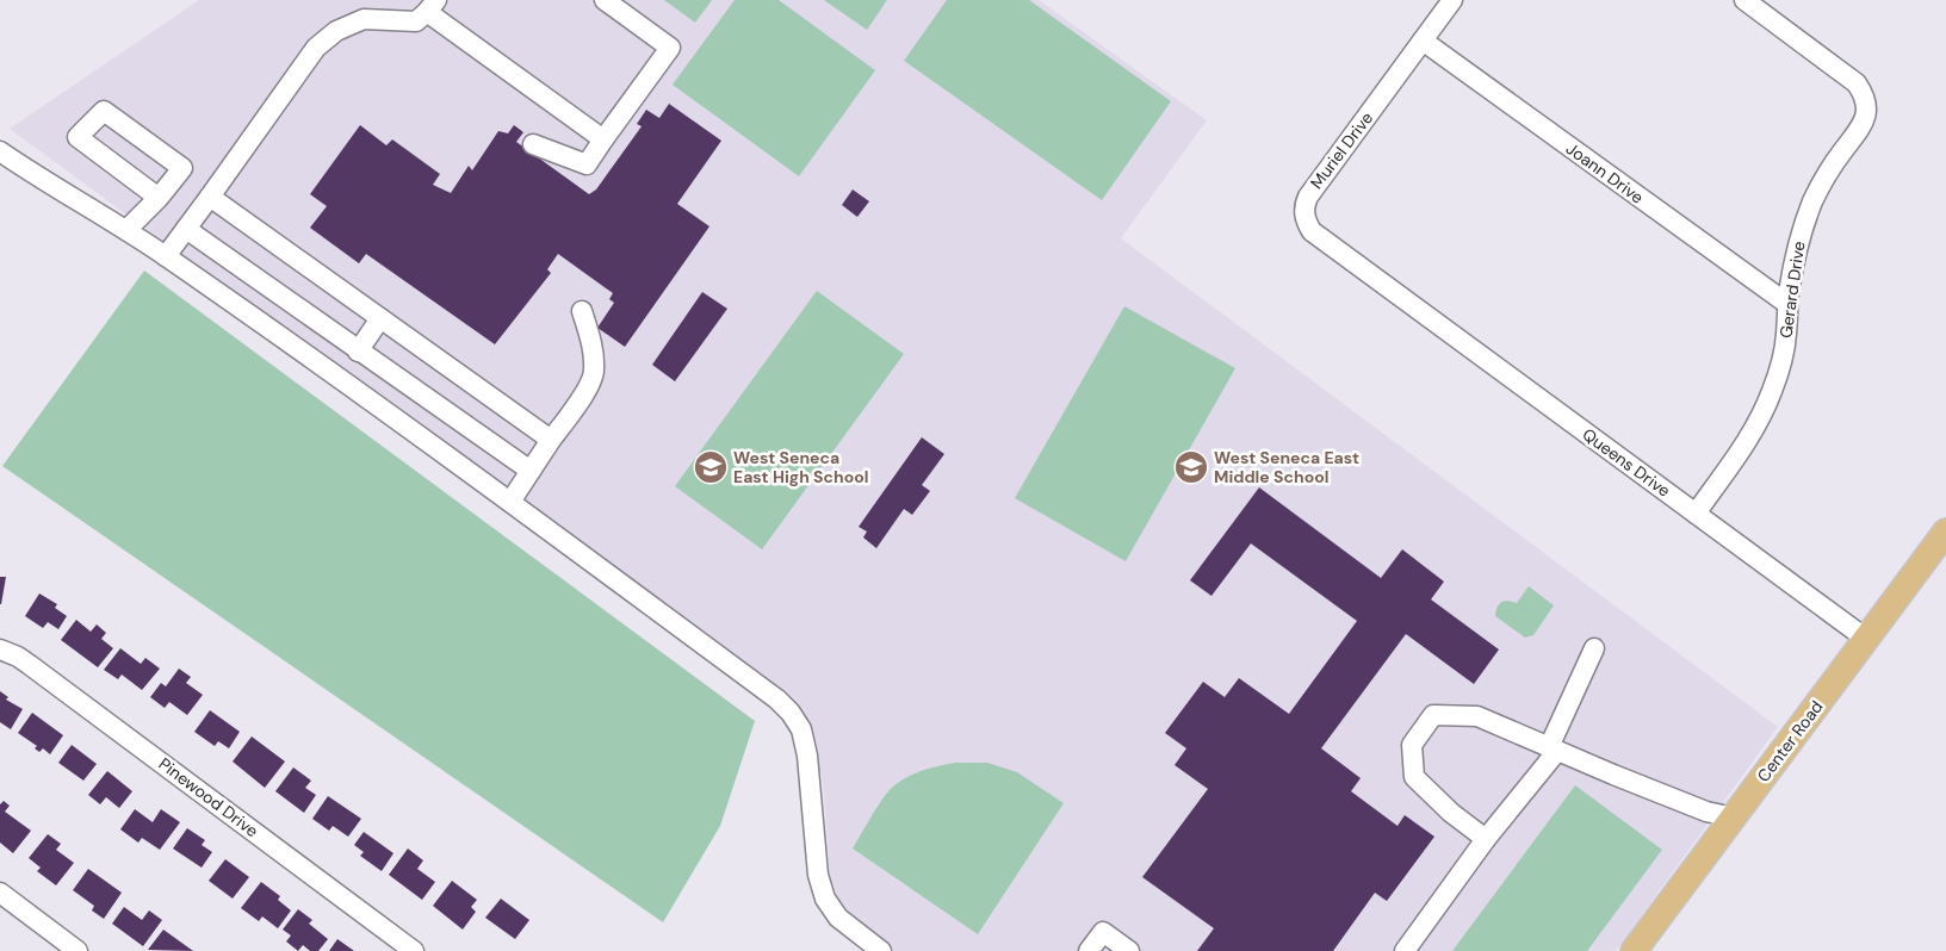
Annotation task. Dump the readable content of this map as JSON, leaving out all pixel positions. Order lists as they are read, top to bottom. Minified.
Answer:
{"streets":{"main road":["Center Road"],"street":["Muriel Drive","Joann Drive","Gerard Drive","Queens Drive","Pinewood Drive"]},"crossings":[["Muriel Drive","Joann Drive"],["Muriel Drive","Queens Drive"],["Joann Drive","Gerard Drive"],["Gerard Drive","Queens Drive"],["Queens Drive","Center Road"]],"places":{"school or university":["West Seneca East High School","West Seneca East Middle School"]}}
